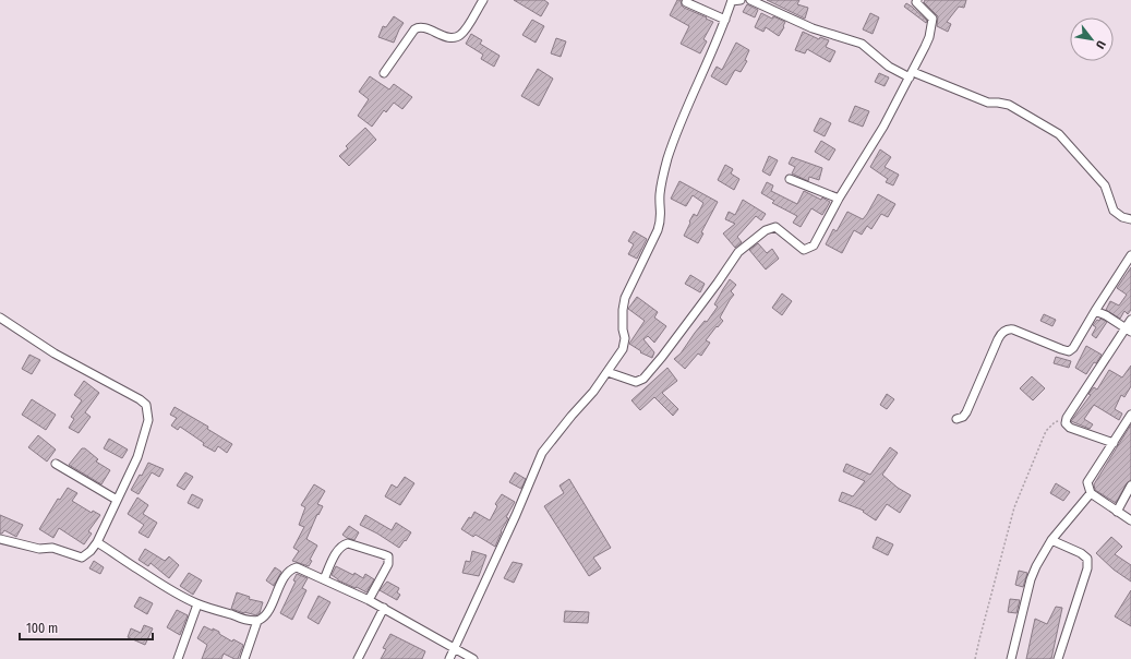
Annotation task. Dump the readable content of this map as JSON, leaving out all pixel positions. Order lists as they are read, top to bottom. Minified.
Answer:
{"scale_bar":"100 m","north":"bottom right"}
